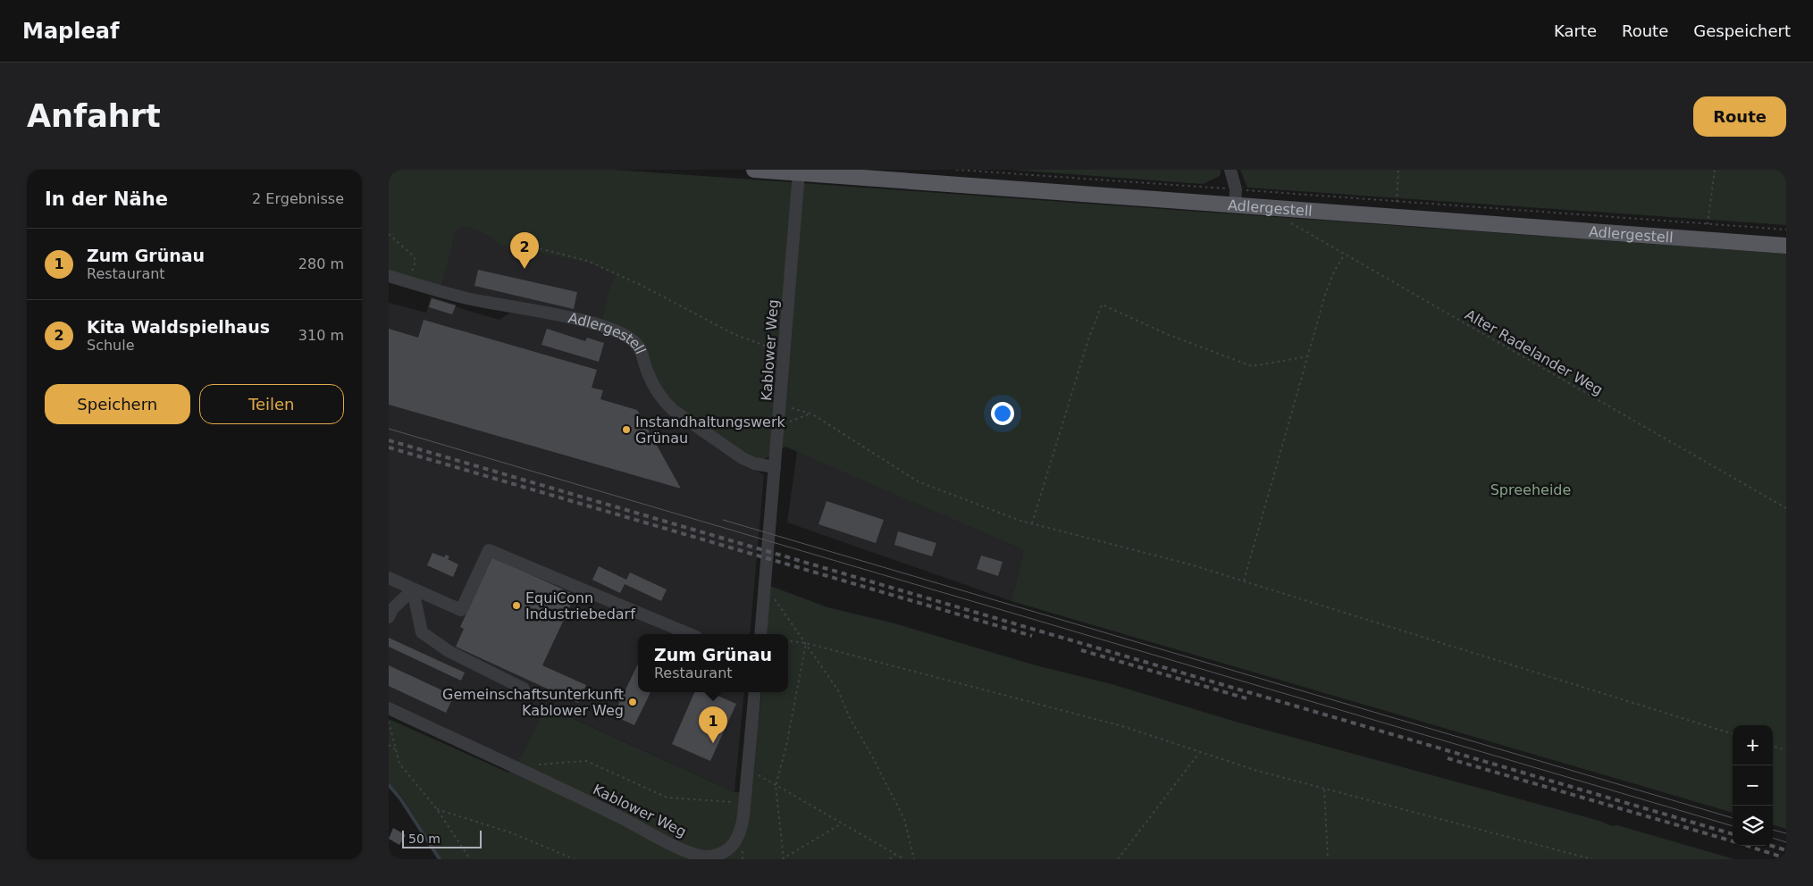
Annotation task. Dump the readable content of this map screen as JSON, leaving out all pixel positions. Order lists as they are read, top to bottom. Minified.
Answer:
{"streets":{"main road":["Adlergestell"],"street":["Kablower Weg"],"path":["Alter Radelander Weg"]},"crossings":[["Adlergestell","Kablower Weg"],["Adlergestell","Alter Radelander Weg"]],"parks":["Spreeheide"],"places":["Instandhaltungswerk Grünau","EquiConn Industriebedarf","Gemeinschaftsunterkunft Kablower Weg"],"scale_bar":"50 m","page":{"header":"Mapleaf","nav":["Karte","Route","Gespeichert"],"buttons":["Route",["Speichern","Teilen"]],"title":"Anfahrt","heading":["In der Nähe","2 Ergebnisse"],"list":[{"mark":"1","name":"Zum Grünau","note":"Restaurant","value":"280 m"},{"mark":"2","name":"Kita Waldspielhaus","note":"Schule","value":"310 m"}],"pins":["2","1"],"popup":["Zum Grünau","Restaurant"],"map_buttons":["+","−"],"scale":"50 m"}}
